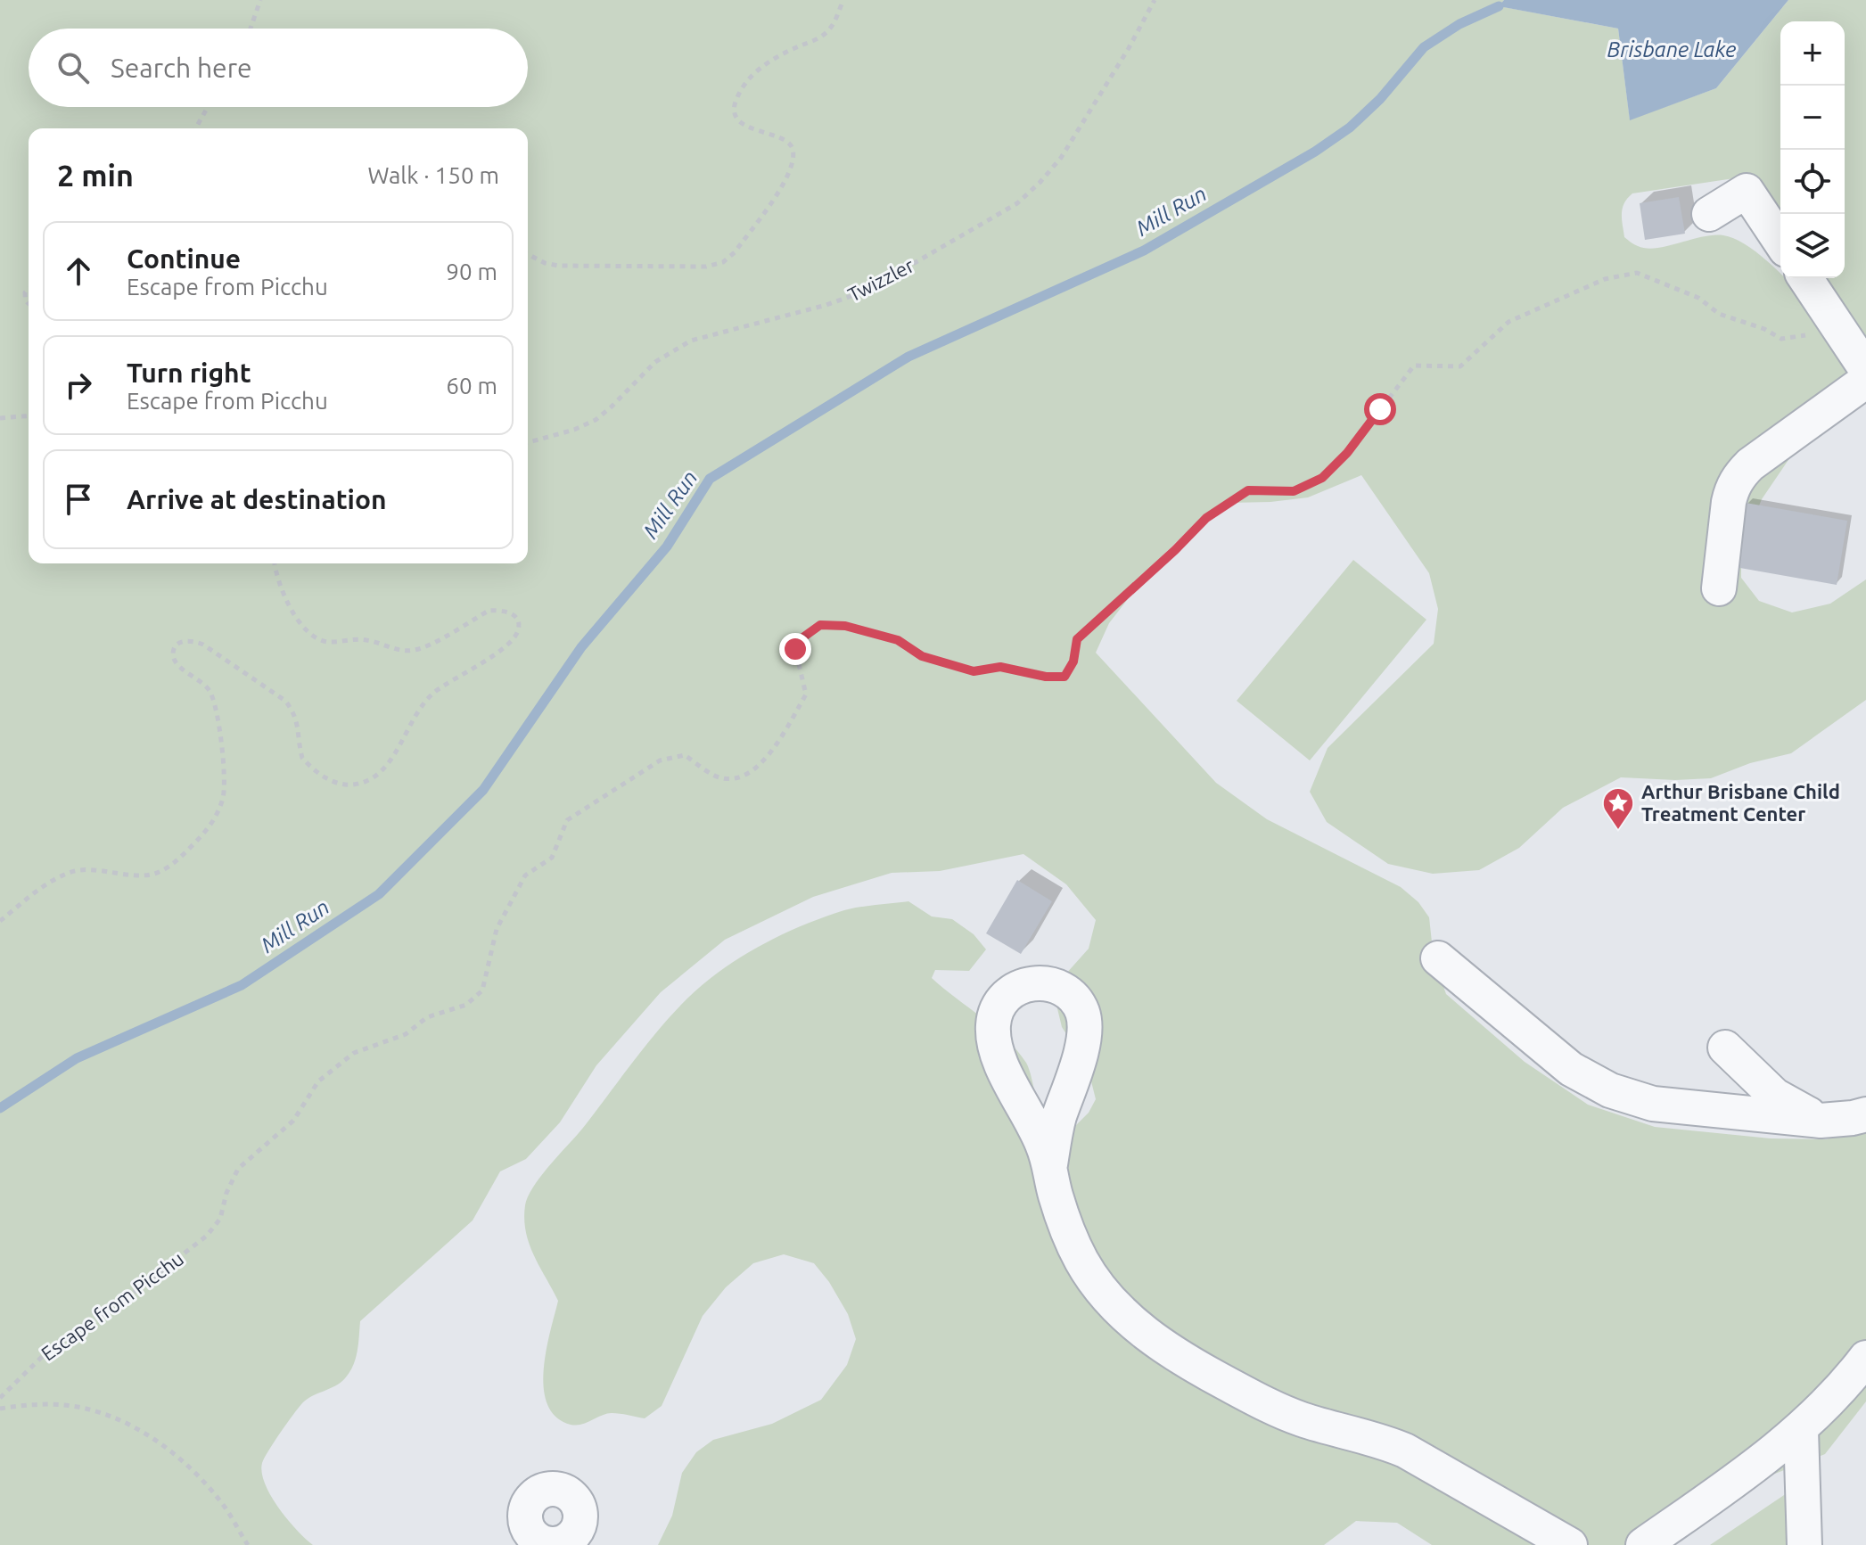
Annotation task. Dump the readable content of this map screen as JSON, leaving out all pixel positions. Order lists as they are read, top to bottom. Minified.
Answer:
{"streets":{"path":["Twizzler","Escape from Picchu"]},"water":["Brisbane Lake","Mill Run"],"places":{"place":["Arthur Brisbane Child Treatment Center"]},"page":{"map_buttons":["+","−"],"search":"Search here","heading":["2 min","Walk · 150 m"],"list":[["Continue","Escape from Picchu","90 m"],["Turn right","Escape from Picchu","60 m"],"Arrive at destination"]}}
